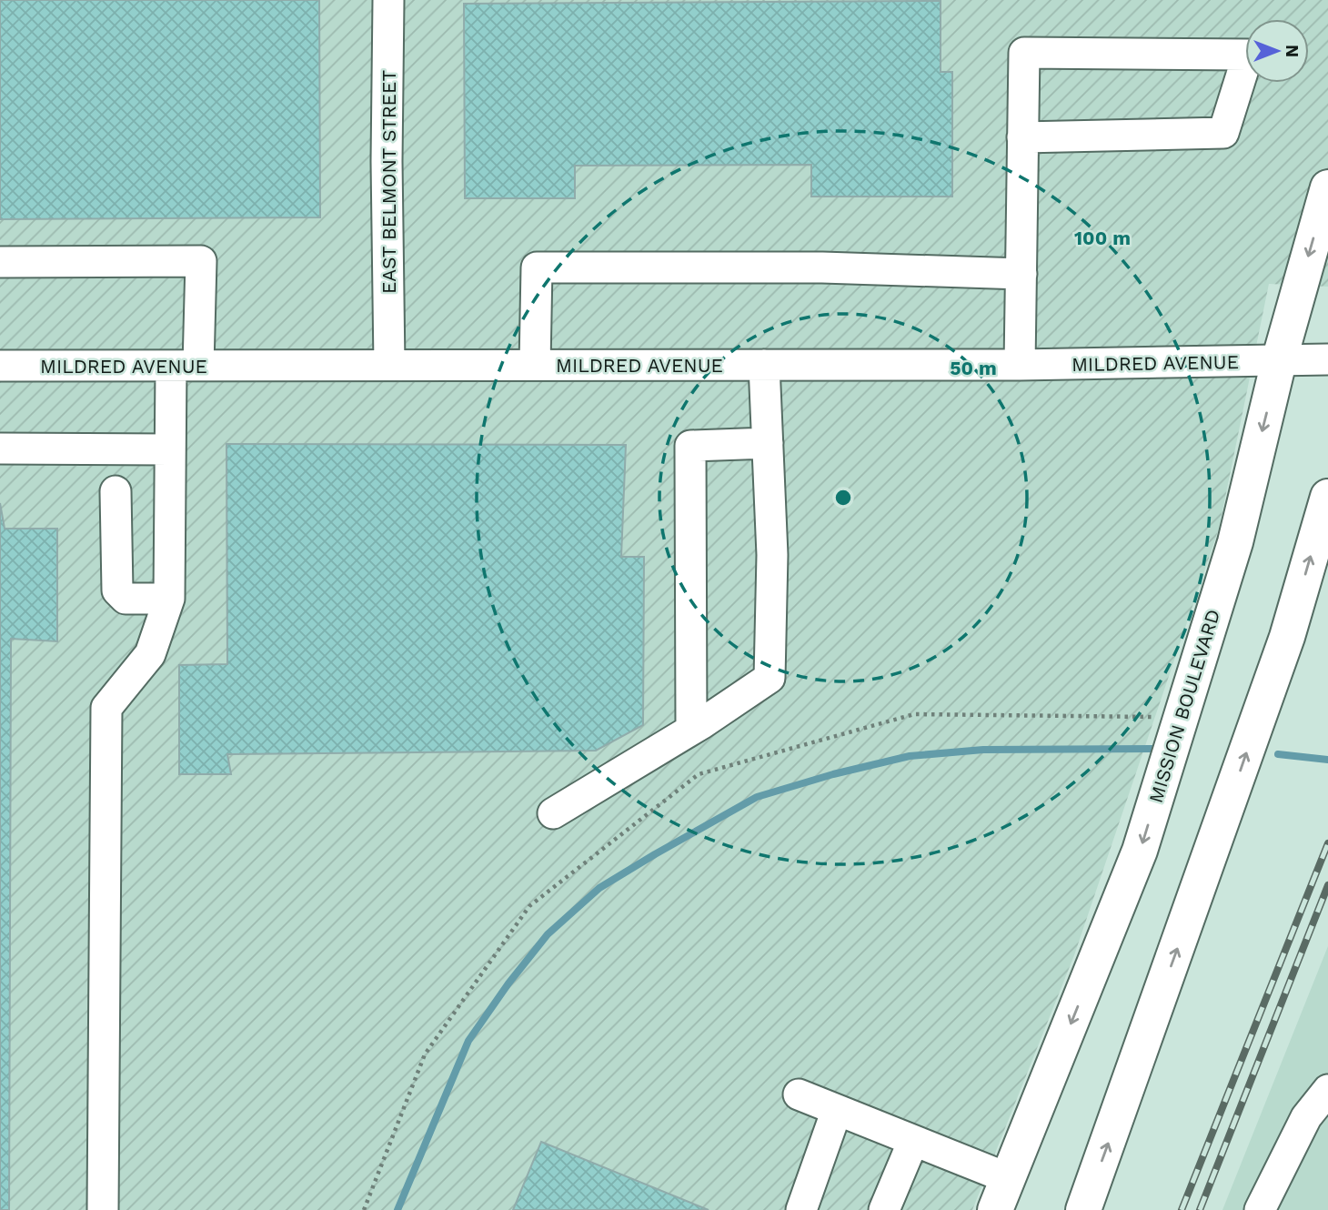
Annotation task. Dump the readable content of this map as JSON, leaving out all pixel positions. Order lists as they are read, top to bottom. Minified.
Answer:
{"streets":{"main road":["MISSION BOULEVARD"],"street":["EAST BELMONT STREET","MILDRED AVENUE"]},"crossings":[["EAST BELMONT STREET","MILDRED AVENUE"],["MILDRED AVENUE","MISSION BOULEVARD"]],"north":"right","rings":["100 m","50 m"]}
